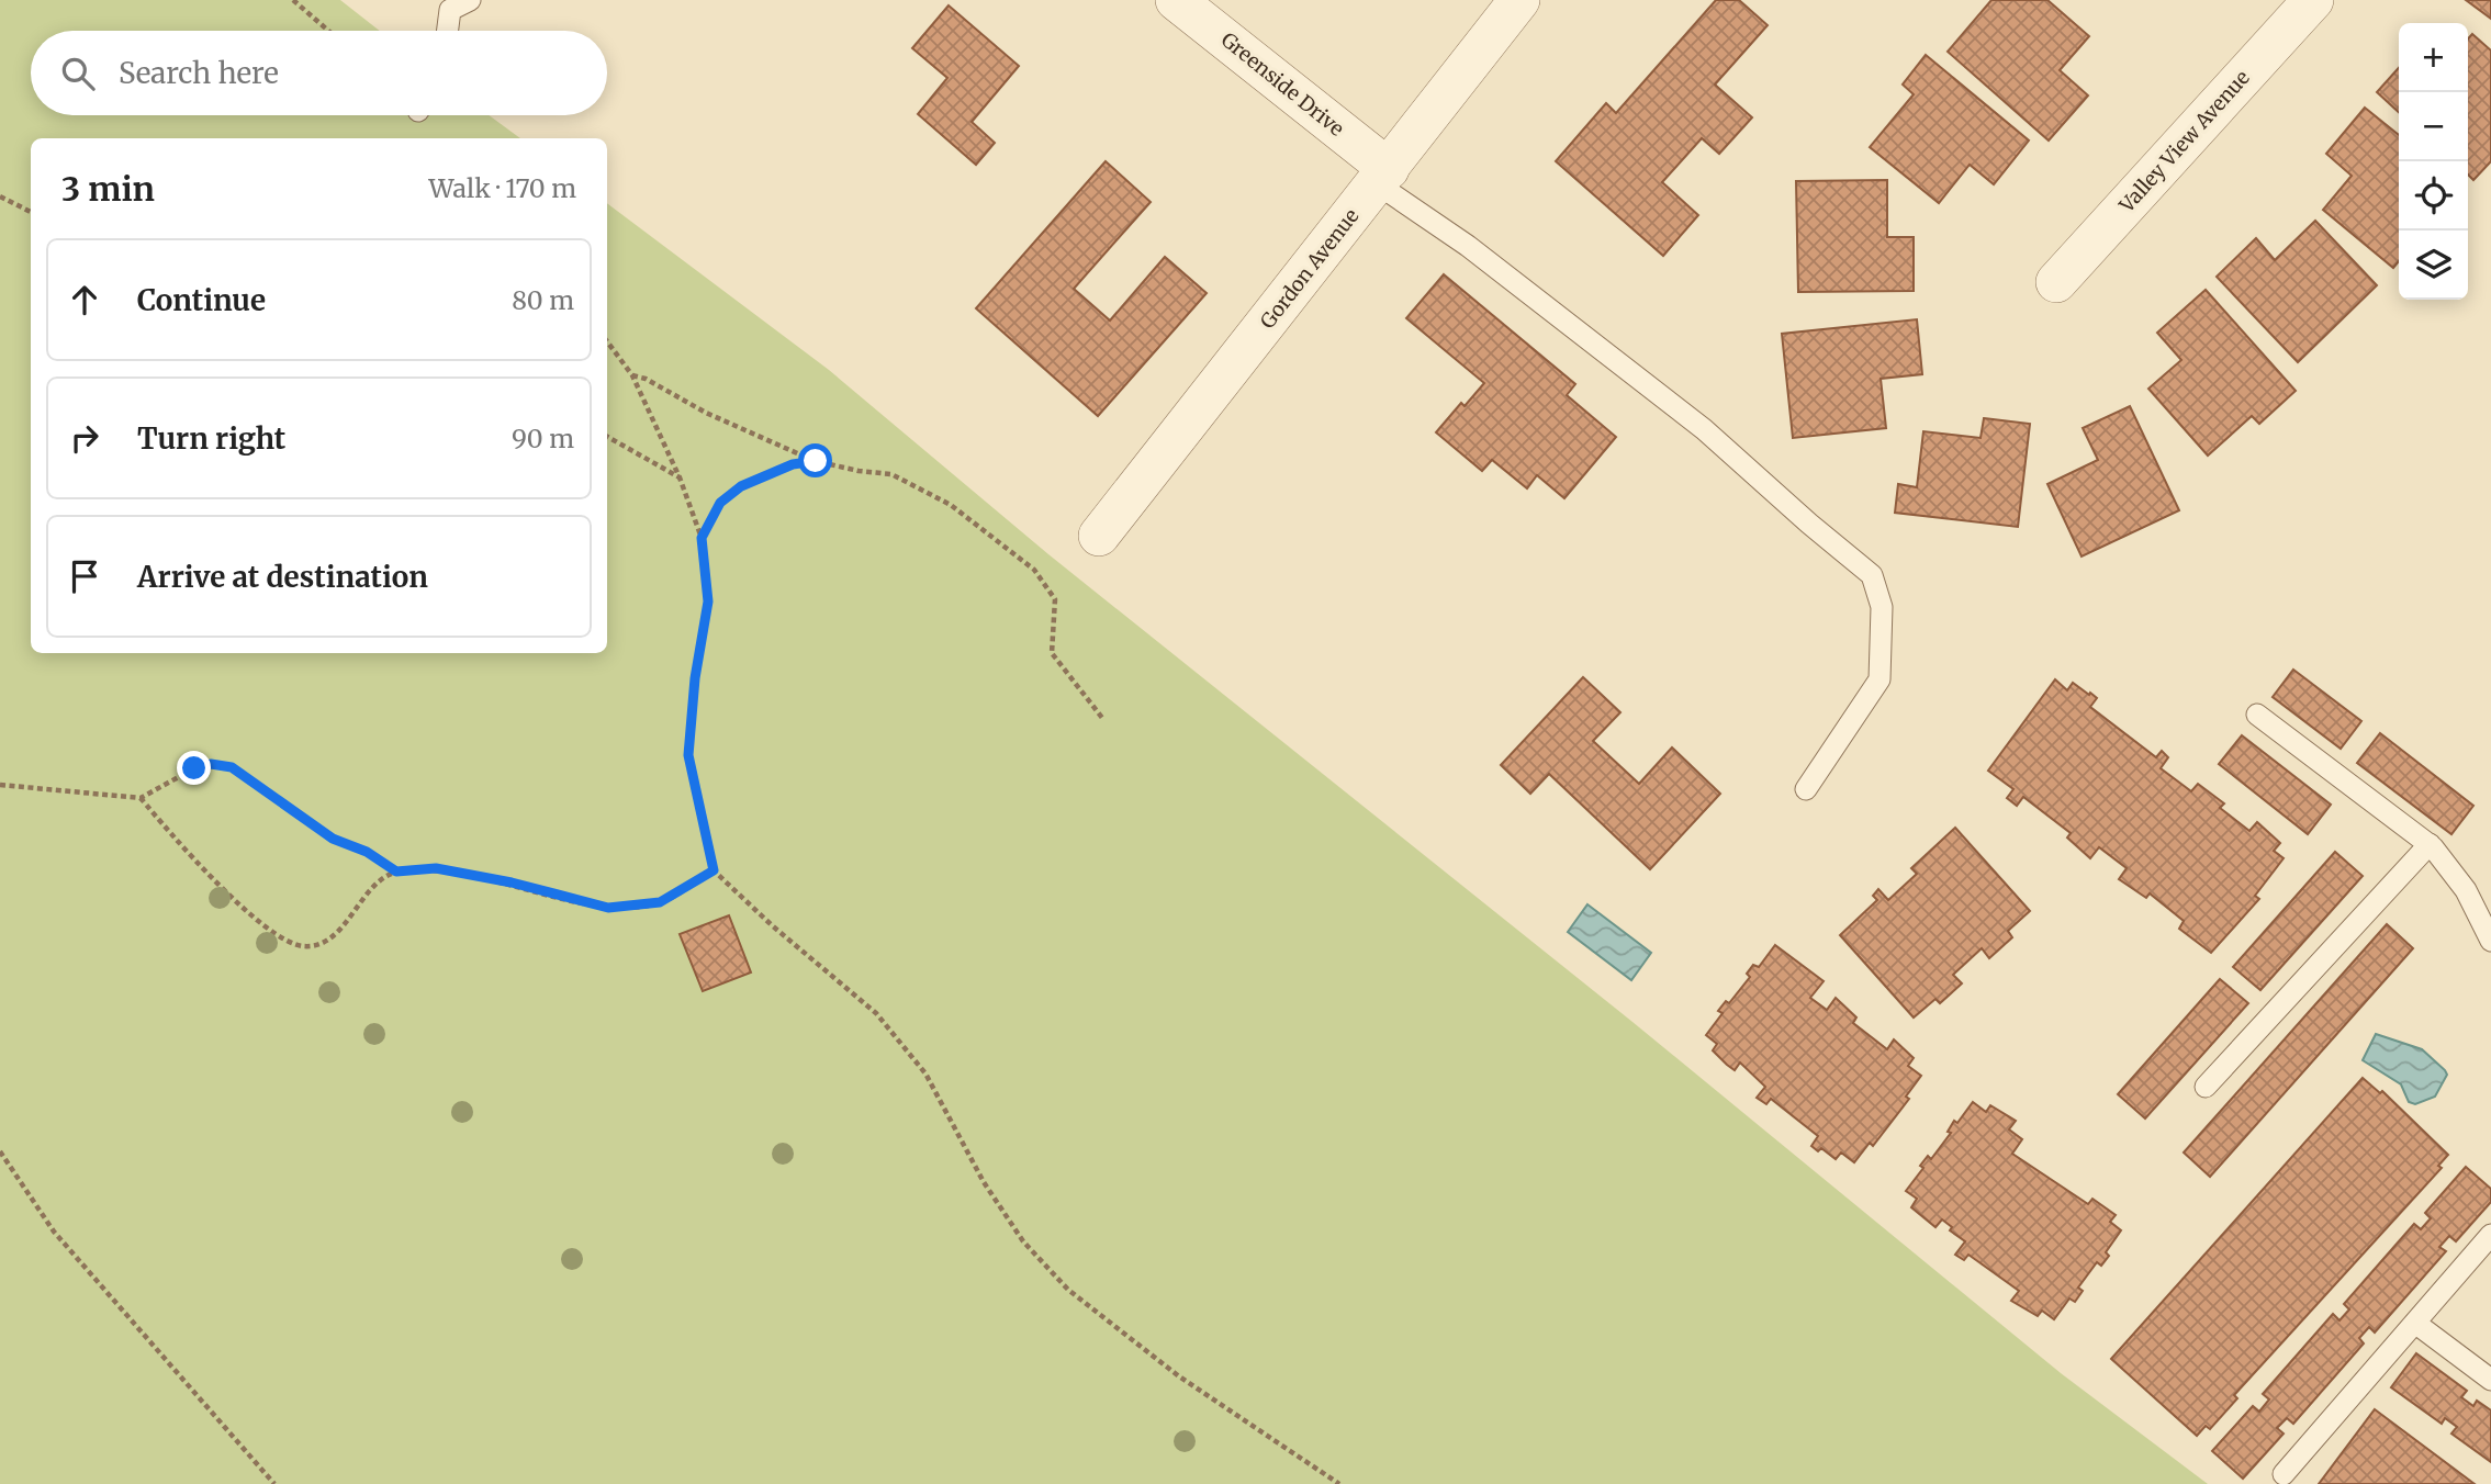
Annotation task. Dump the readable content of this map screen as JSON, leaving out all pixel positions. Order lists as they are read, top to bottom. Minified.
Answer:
{"streets":{"street":["Greenside Drive","Valley View Avenue","Gordon Avenue"]},"crossings":[["Greenside Drive","Gordon Avenue"]],"page":{"map_buttons":["+","−"],"search":"Search here","heading":["3 min","Walk · 170 m"],"list":[["Continue","80 m"],["Turn right","90 m"],"Arrive at destination"]}}
